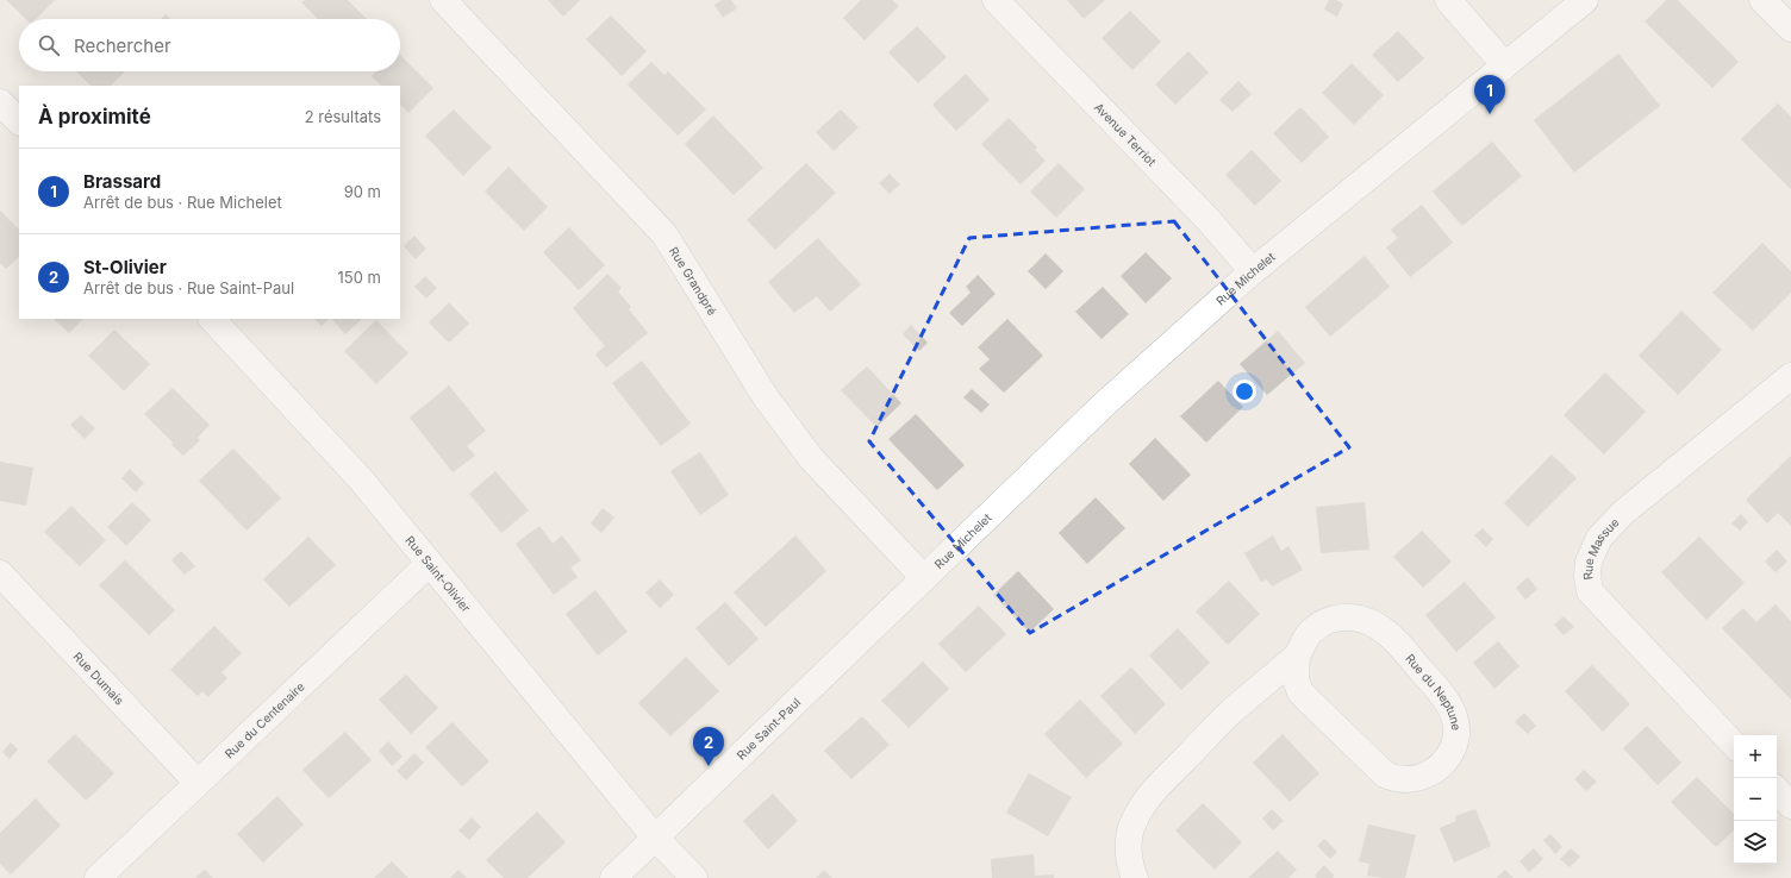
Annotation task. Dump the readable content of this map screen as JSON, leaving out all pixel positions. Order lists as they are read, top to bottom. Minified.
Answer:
{"streets":{"street":["Avenue Terriot","Rue Michelet","Rue Grandpré","Rue Massue","Rue Saint-Olivier","Rue Dumais","Rue du Neptune","Rue du Centenaire","Rue Saint-Paul"]},"crossings":[["Avenue Terriot","Rue Michelet"],["Rue Michelet","Rue Grandpré"],["Rue Michelet","Rue Saint-Paul"],["Rue Grandpré","Rue Saint-Paul"],["Rue Saint-Olivier","Rue du Centenaire"],["Rue Saint-Olivier","Rue Saint-Paul"],["Rue Dumais","Rue du Centenaire"]],"page":{"search":"Rechercher","pins":["1","2"],"heading":["À proximité","2 résultats"],"list":[{"mark":"1","name":"Brassard","note":"Arrêt de bus · Rue Michelet","value":"90 m"},{"mark":"2","name":"St-Olivier","note":"Arrêt de bus · Rue Saint-Paul","value":"150 m"}],"map_buttons":["+","−"]}}
